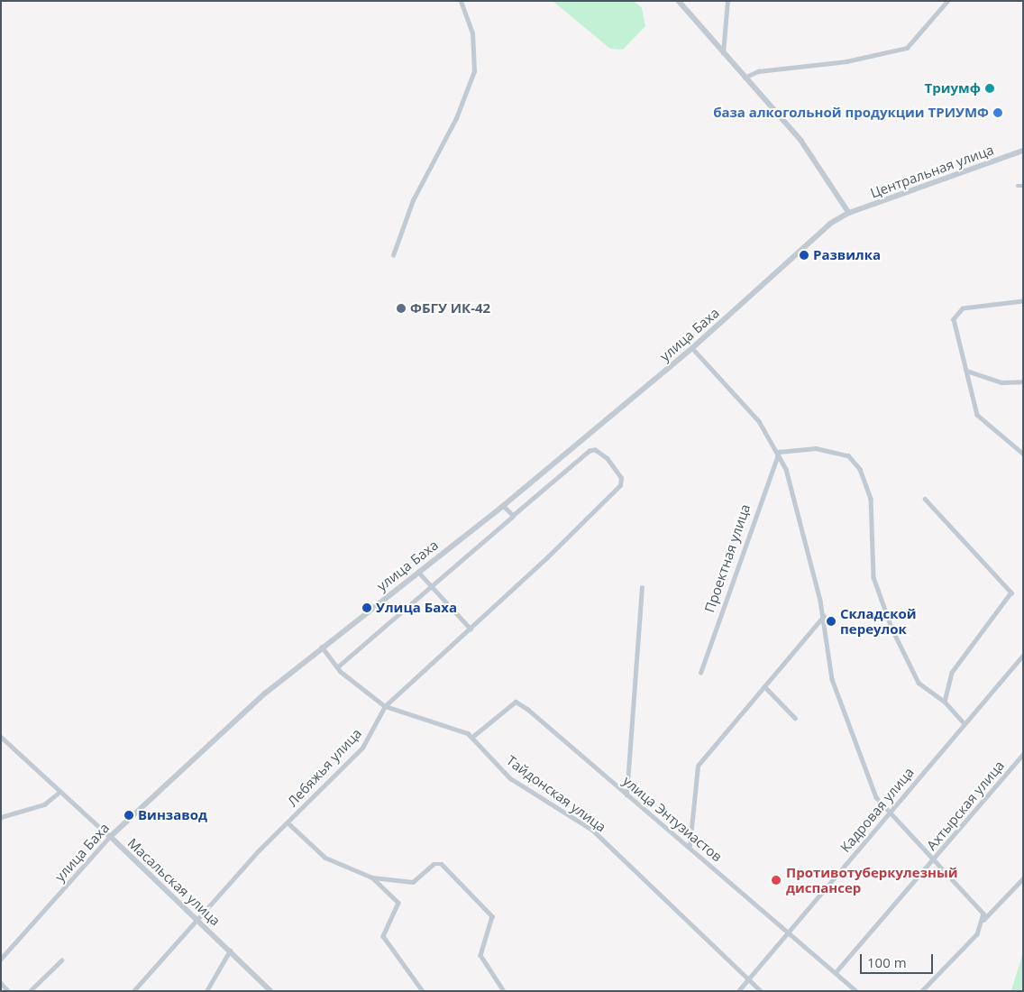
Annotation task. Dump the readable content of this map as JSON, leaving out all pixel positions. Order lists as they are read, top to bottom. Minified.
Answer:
{"streets":{"street":["Центральная улица","улица Баха","Проектная улица","Лебяжья улица","Тайдонская улица","Ахтырская улица","Кадровая улица","улица Энтузиастов","Масальская улица"]},"crossings":[["Центральная улица","улица Баха"],["улица Баха","Тайдонская улица"],["улица Баха","Масальская улица"],["Лебяжья улица","Тайдонская улица"],["Лебяжья улица","Масальская улица"],["Тайдонская улица","Кадровая улица"],["Тайдонская улица","улица Энтузиастов"],["Ахтырская улица","улица Энтузиастов"],["Кадровая улица","улица Энтузиастов"]],"places":["Триумф","база алкогольной продукции ТРИУМФ","Развилка","ФБГУ ИК-42","Улица Баха","Складской переулок","Винзавод","Противотуберкулезный диспансер"],"scale_bar":"100 m"}
